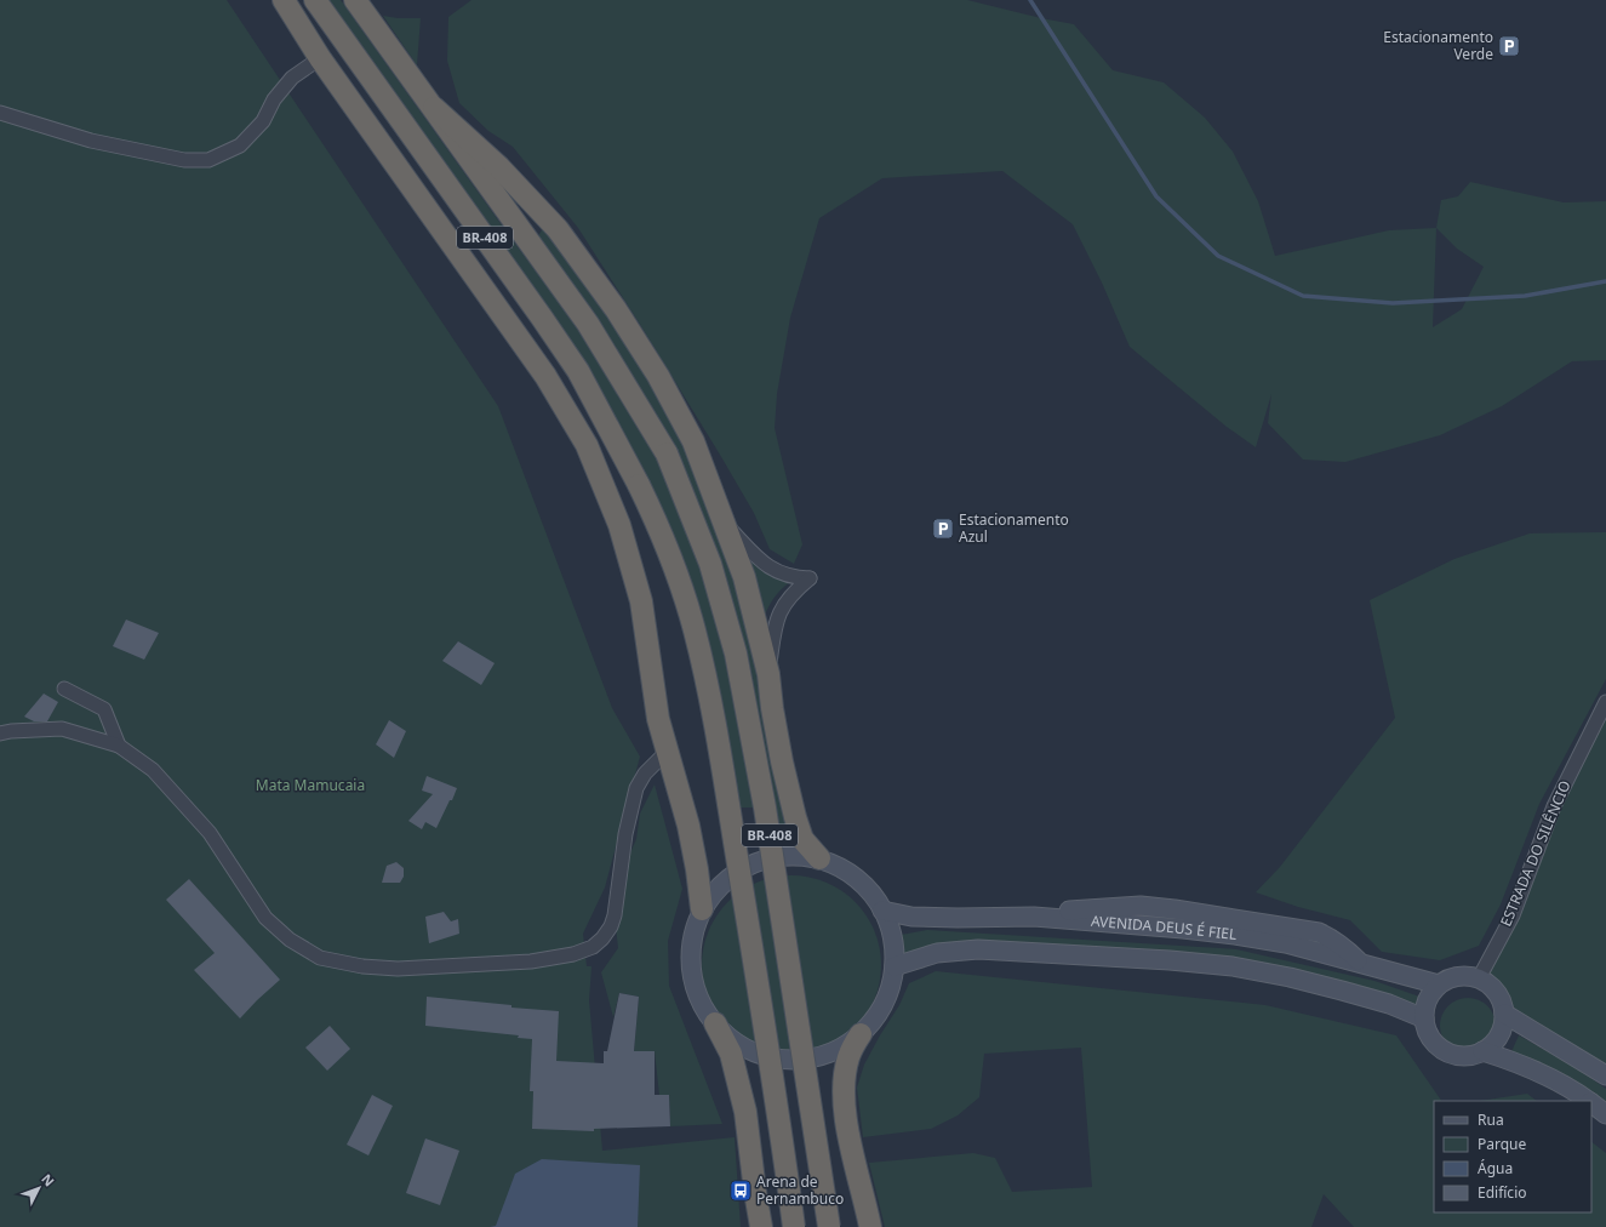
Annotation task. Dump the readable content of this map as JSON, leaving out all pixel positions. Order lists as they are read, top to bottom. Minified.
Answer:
{"streets":{"highway":["BR-408"],"main road":["AVENIDA DEUS É FIEL"],"street":["ESTRADA DO SILÊNCIO"]},"crossings":[["ESTRADA DO SILÊNCIO","AVENIDA DEUS É FIEL"]],"parks":["Mata Mamucaia"],"places":{"parking":["Estacionamento Verde","Estacionamento Azul"],"bus stop":["Arena de Pernambuco"]},"legend":["Rua","Parque","Água","Edifício"],"north":"top right"}
